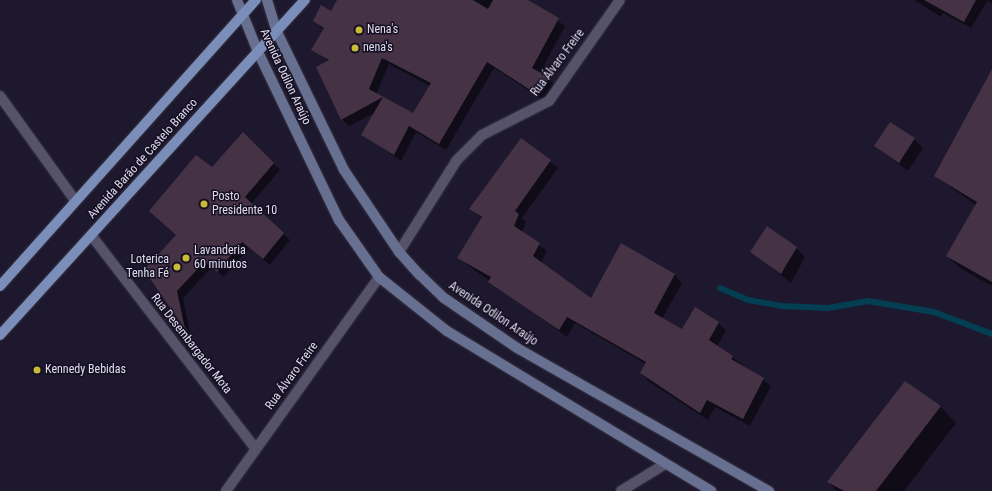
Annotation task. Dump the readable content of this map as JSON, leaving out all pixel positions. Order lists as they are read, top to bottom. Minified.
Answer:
{"streets":{"main road":["Avenida Odilon Araújo","Avenida Barão de Castelo Branco"],"street":["Rua Álvaro Freire","Rua Desembargador Mota"]},"crossings":[["Rua Álvaro Freire","Avenida Odilon Araújo"],["Rua Álvaro Freire","Rua Desembargador Mota"],["Avenida Odilon Araújo","Avenida Barão de Castelo Branco"],["Avenida Barão de Castelo Branco","Rua Desembargador Mota"]],"places":["Nena's","nena's","Posto Presidente 10","Lavanderia 60 minutos","Loterica Tenha Fé","Kennedy Bebidas"]}
